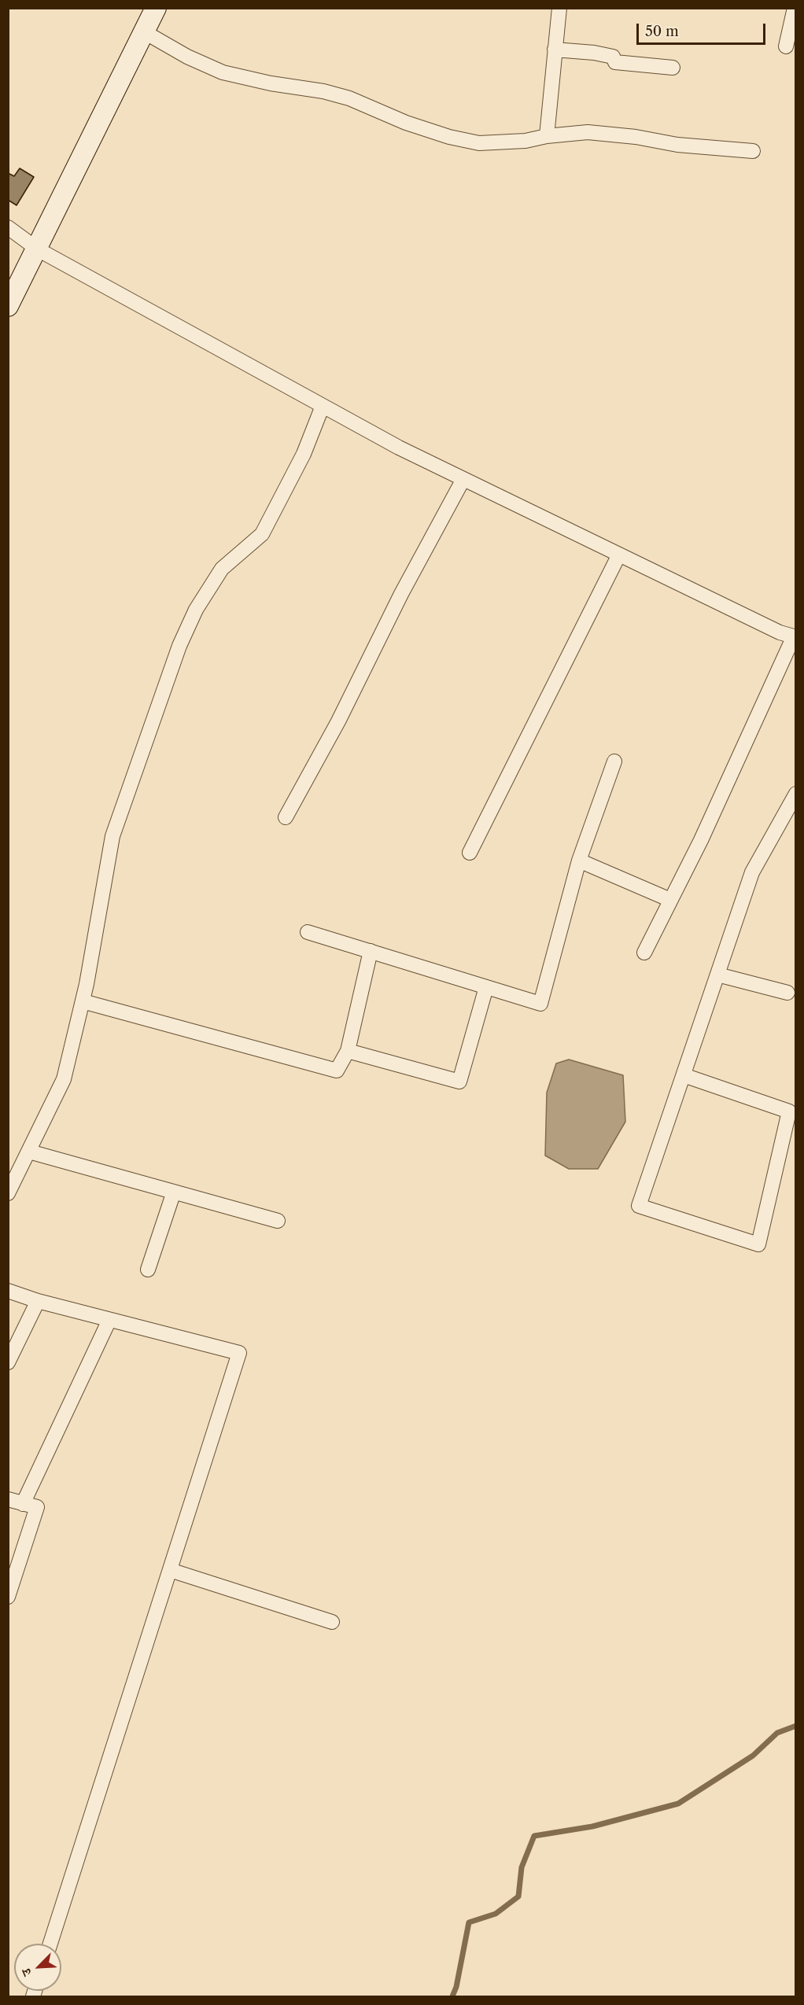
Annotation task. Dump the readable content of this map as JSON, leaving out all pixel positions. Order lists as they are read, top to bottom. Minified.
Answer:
{"scale_bar":"50 m","north":"bottom left"}
